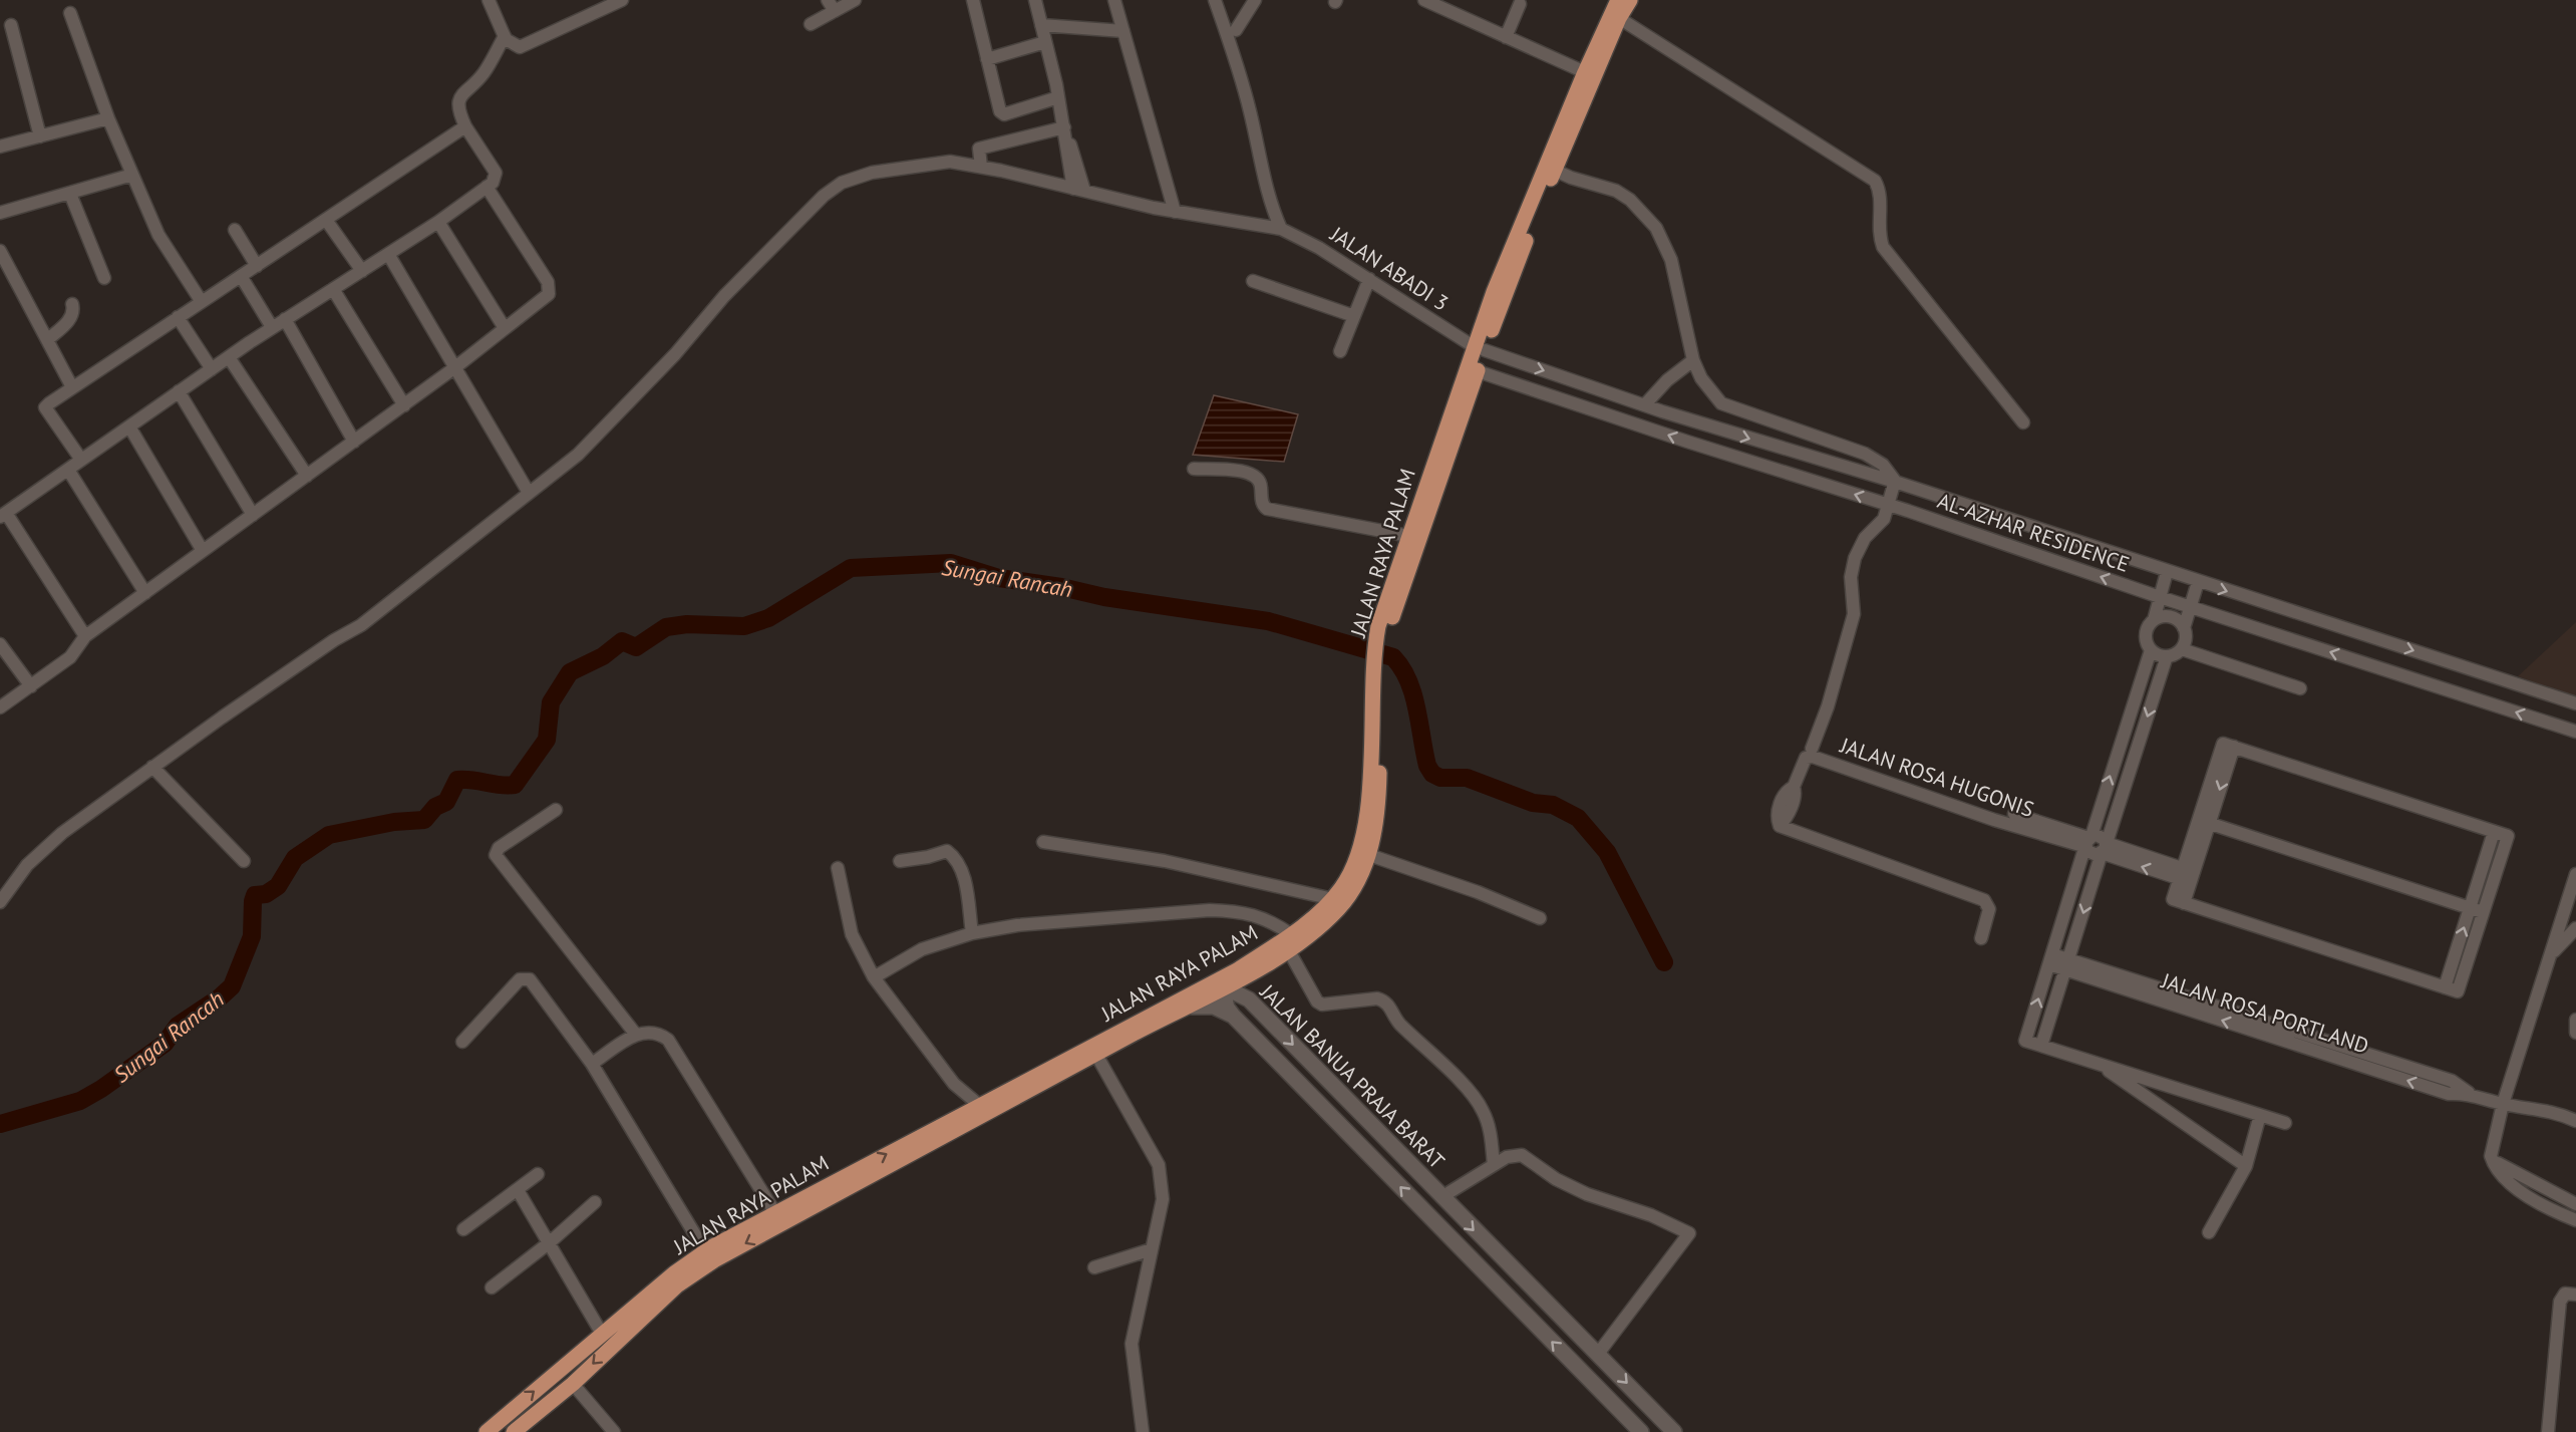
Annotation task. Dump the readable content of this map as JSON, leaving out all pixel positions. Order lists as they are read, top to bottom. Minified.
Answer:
{"streets":{"main road":["JALAN RAYA PALAM"],"street":["JALAN ABADI 3","AL-AZHAR RESIDENCE","JALAN ROSA HUGONIS","JALAN ROSA PORTLAND","JALAN BANUA PRAJA BARAT"]},"crossings":[["JALAN ABADI 3","AL-AZHAR RESIDENCE"],["JALAN ABADI 3","JALAN RAYA PALAM"],["AL-AZHAR RESIDENCE","JALAN RAYA PALAM"],["JALAN RAYA PALAM","JALAN BANUA PRAJA BARAT"]],"water":["Sungai Rancah"]}
